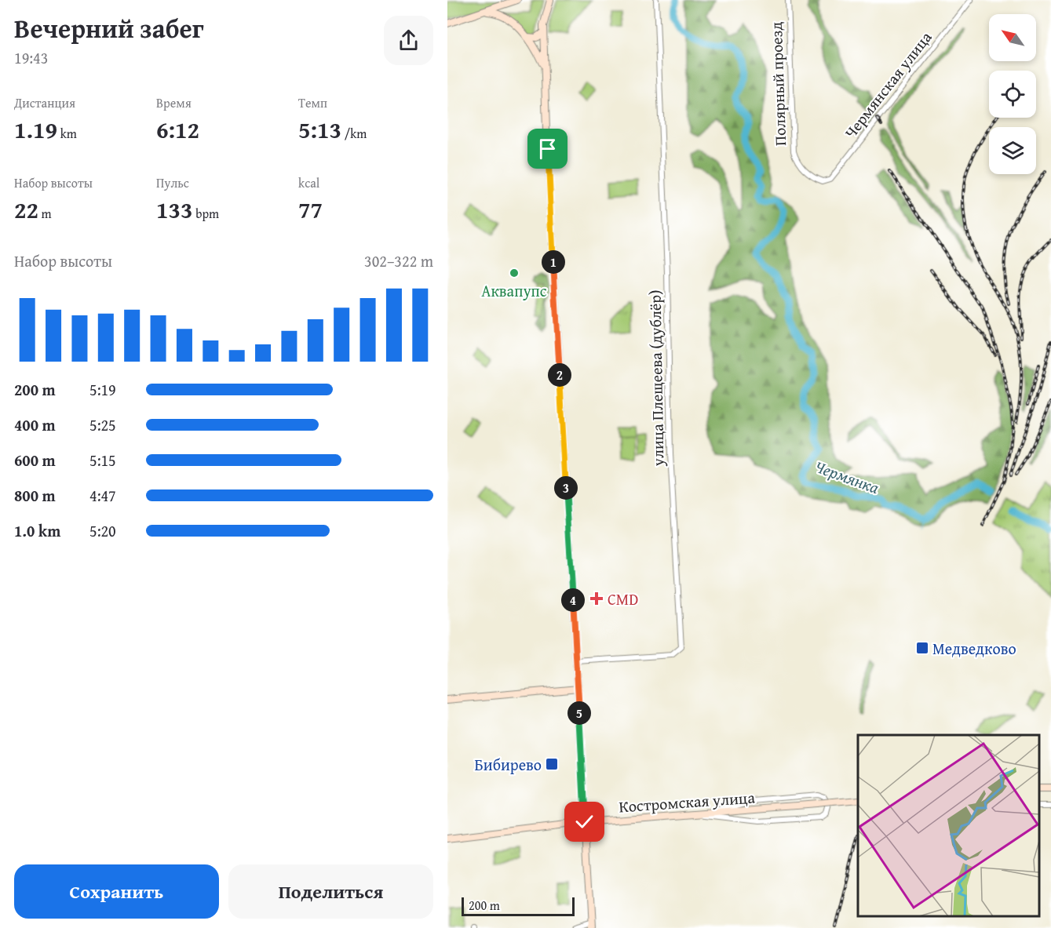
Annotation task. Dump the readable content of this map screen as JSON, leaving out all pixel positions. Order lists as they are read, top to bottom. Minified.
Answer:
{"streets":{"main road":["Костромская улица"],"street":["Полярный проезд","Чермянская улица","улица Плещеева (дублёр)"]},"crossings":[["Полярный проезд","Чермянская улица"]],"water":["Чермянка"],"places":{"other":["Аквапупс"],"health":["CMD"],"transit":["Медведково","Бибирево"]},"scale_bar":"200 m","north":"top left","page":{"heading":["Вечерний забег","19:43"],"stats":[["Дистанция","1.19 km"],["Время","6:12"],["Темп","5:13 /km"],["Набор высоты","22 m"],["Пульс","133 bpm"],["kcal","77"]],"chart":["Набор высоты","302–322 m"],"pins":["1","2","3","4","5"],"list":[{"name":"200 m","note":"5:19"},{"name":"400 m","note":"5:25"},{"name":"600 m","note":"5:15"},{"name":"800 m","note":"4:47"},{"name":"1.0 km","note":"5:20"}],"buttons":["Сохранить","Поделиться"],"scale":"200 m"}}
